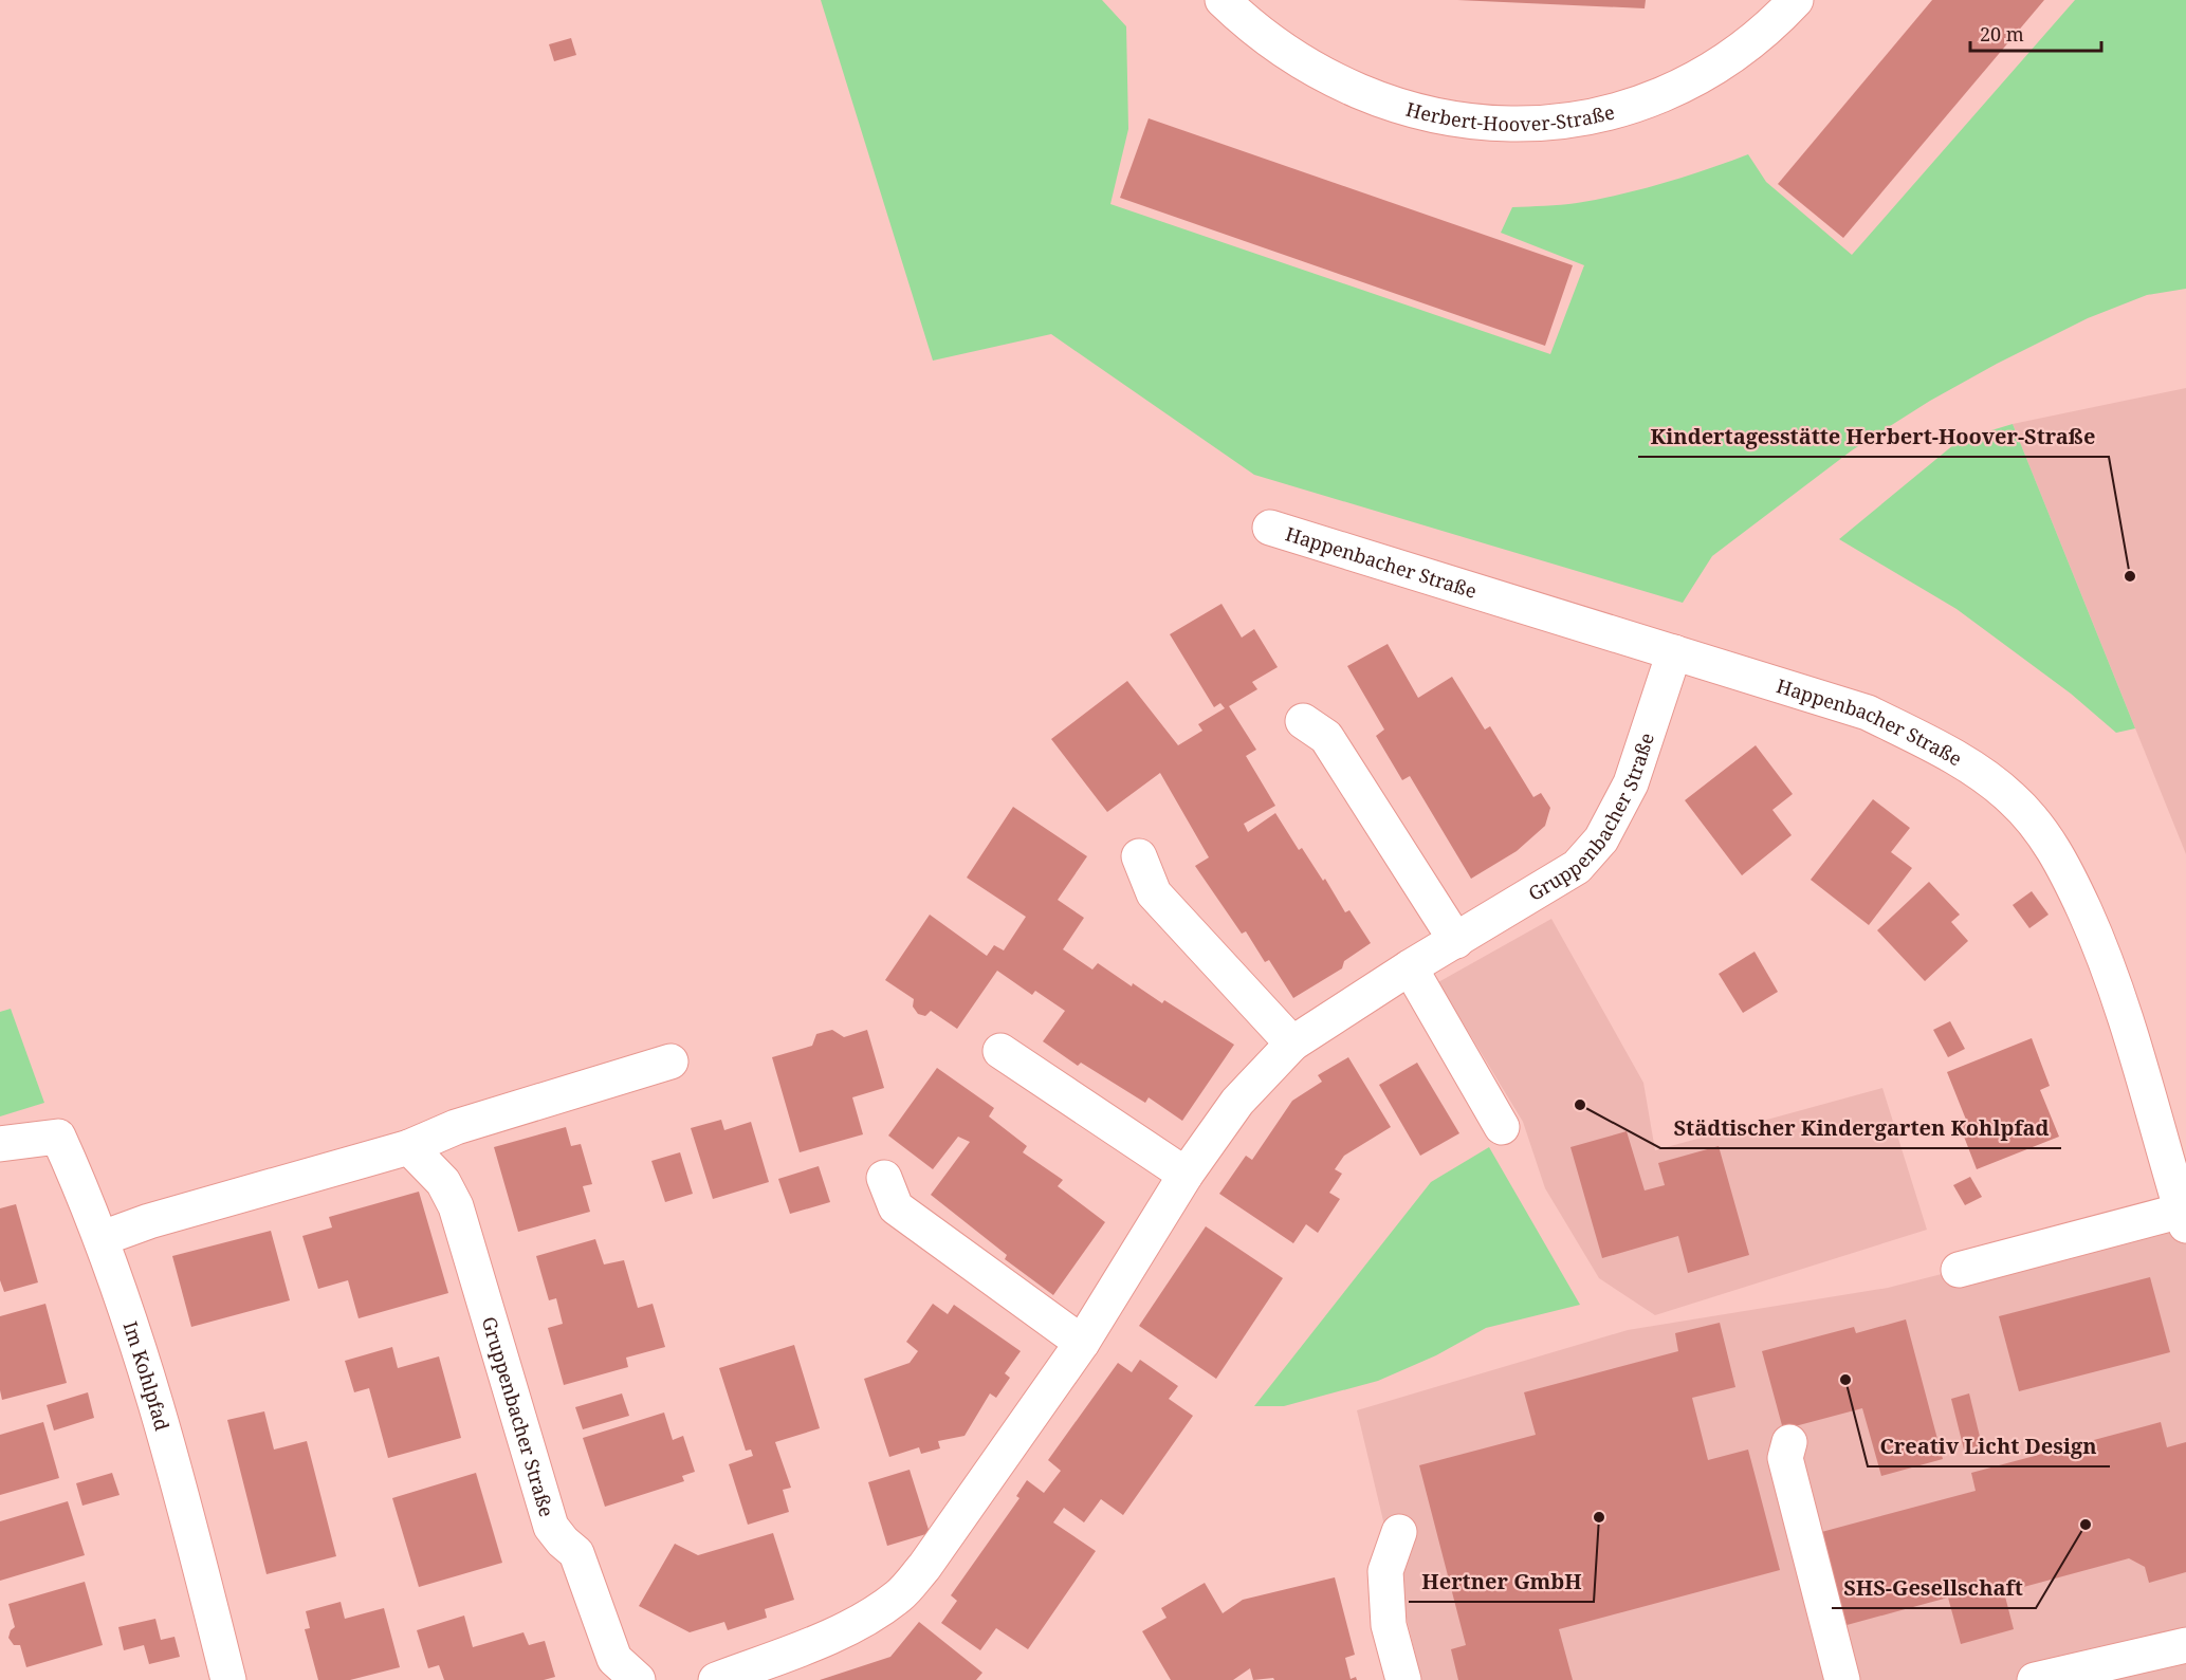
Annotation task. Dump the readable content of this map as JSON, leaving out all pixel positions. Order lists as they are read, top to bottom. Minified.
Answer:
{"streets":{"street":["Herbert-Hoover-Straße","Happenbacher Straße","Gruppenbacher Straße","Im Kohlpfad"]},"crossings":[["Happenbacher Straße","Gruppenbacher Straße"]],"places":["Kindertagesstätte Herbert-Hoover-Straße","Städtischer Kindergarten Kohlpfad","Creativ Licht Design","Hertner GmbH","SHS-Gesellschaft"],"scale_bar":"20 m"}
